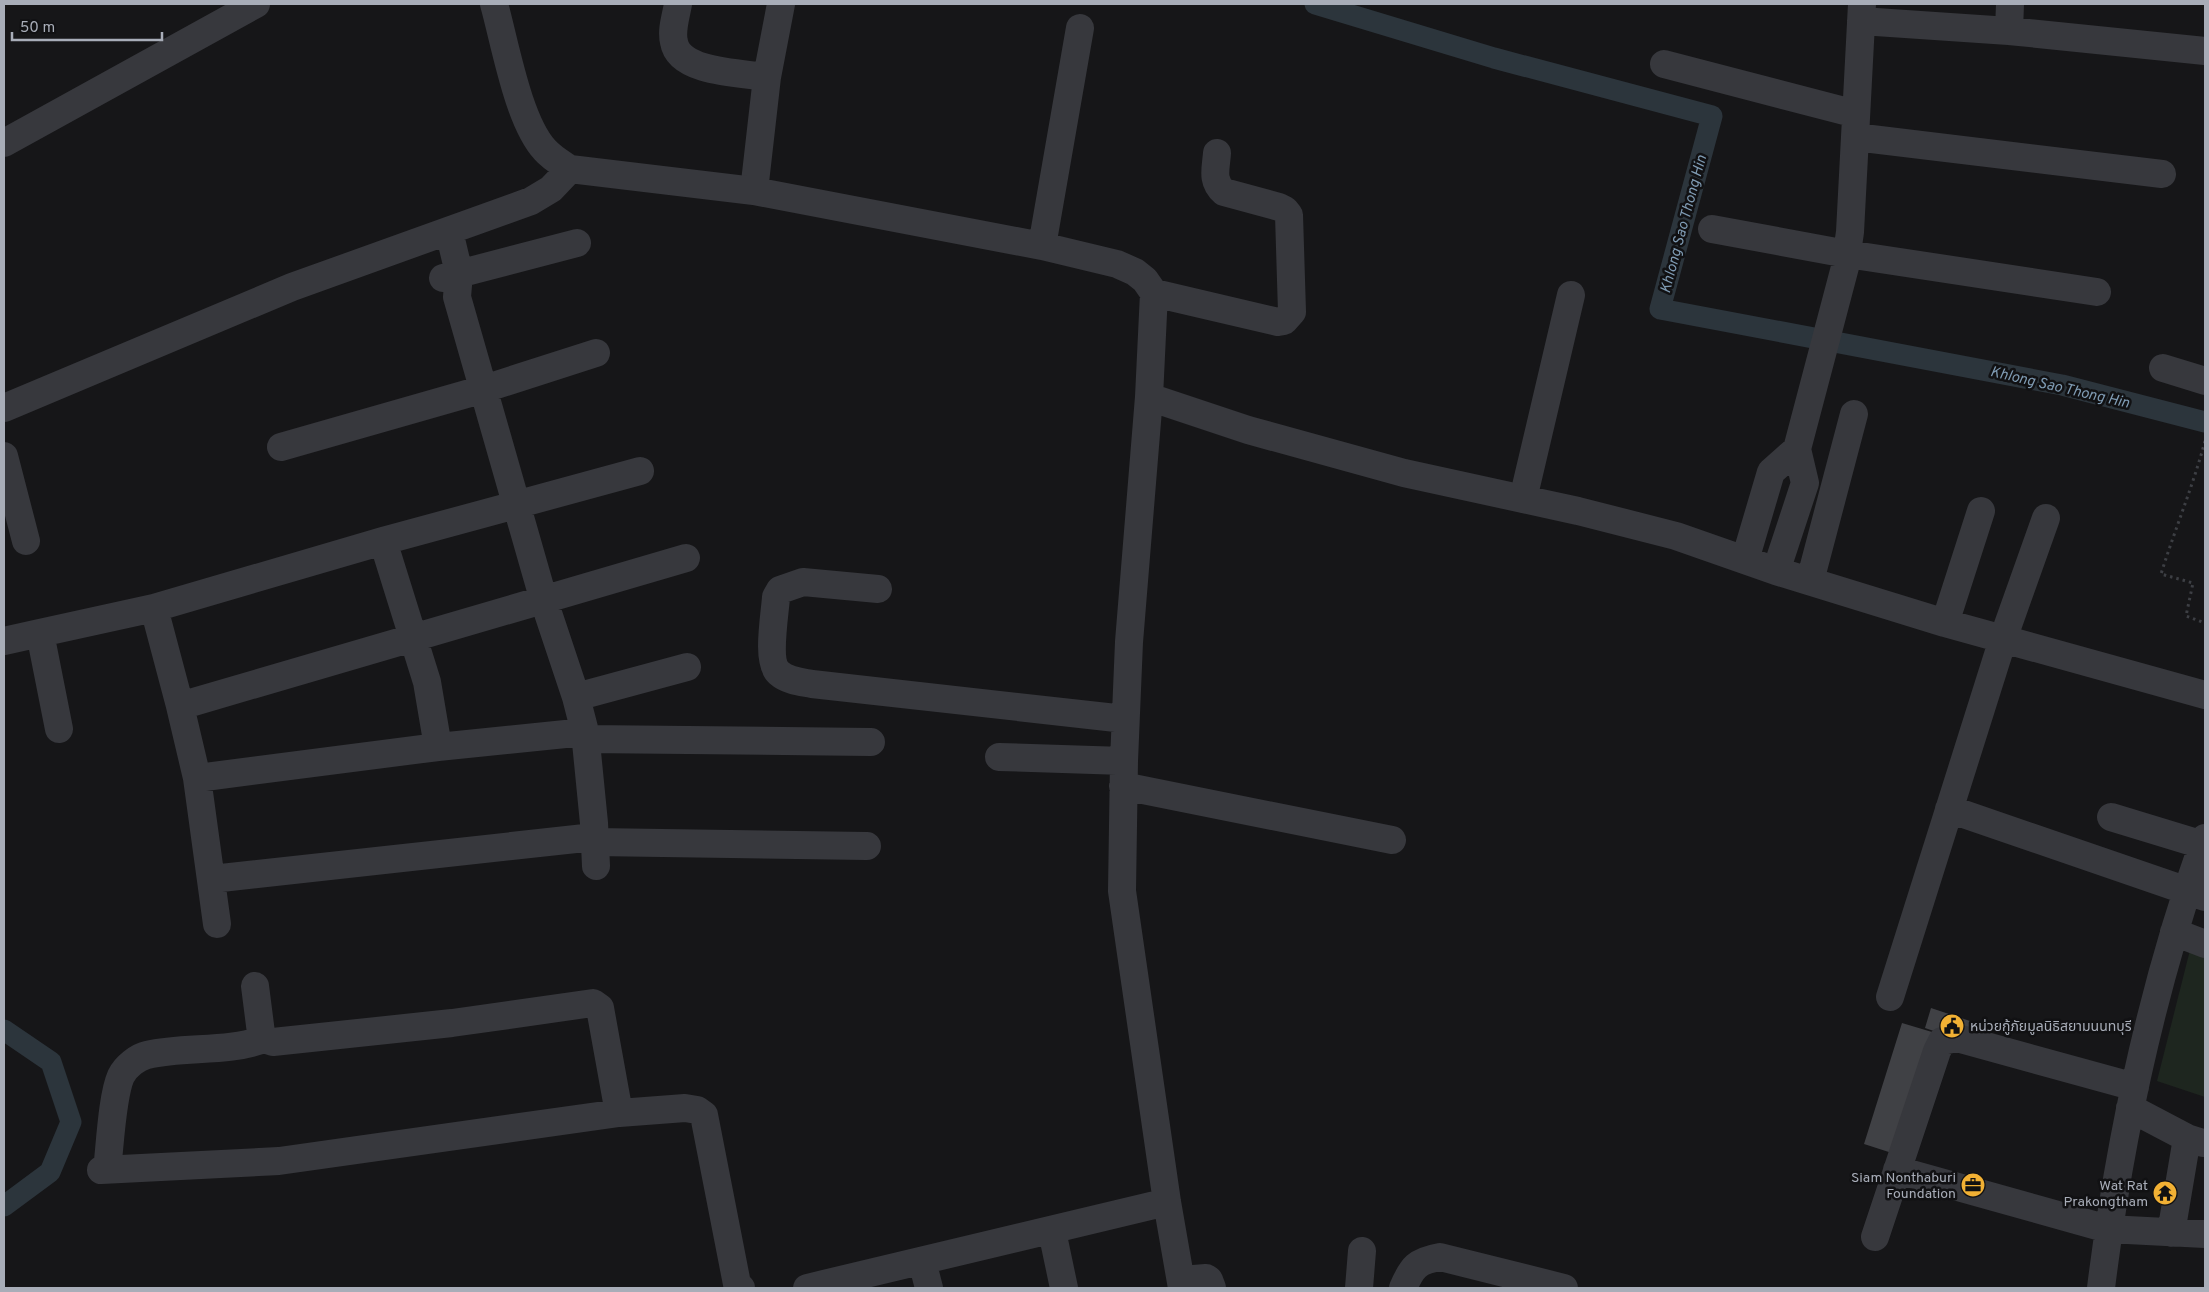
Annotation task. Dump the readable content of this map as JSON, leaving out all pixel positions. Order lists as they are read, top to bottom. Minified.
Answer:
{"water":["Khlong Sao Thong Hin"],"places":{"public building":["หน่วยกู้ภัยมูลนิธิสยามนนทบุรี"],"office":["Siam Nonthaburi Foundation"],"temple":["Wat Rat Prakongtham"]},"scale_bar":"50 m"}
